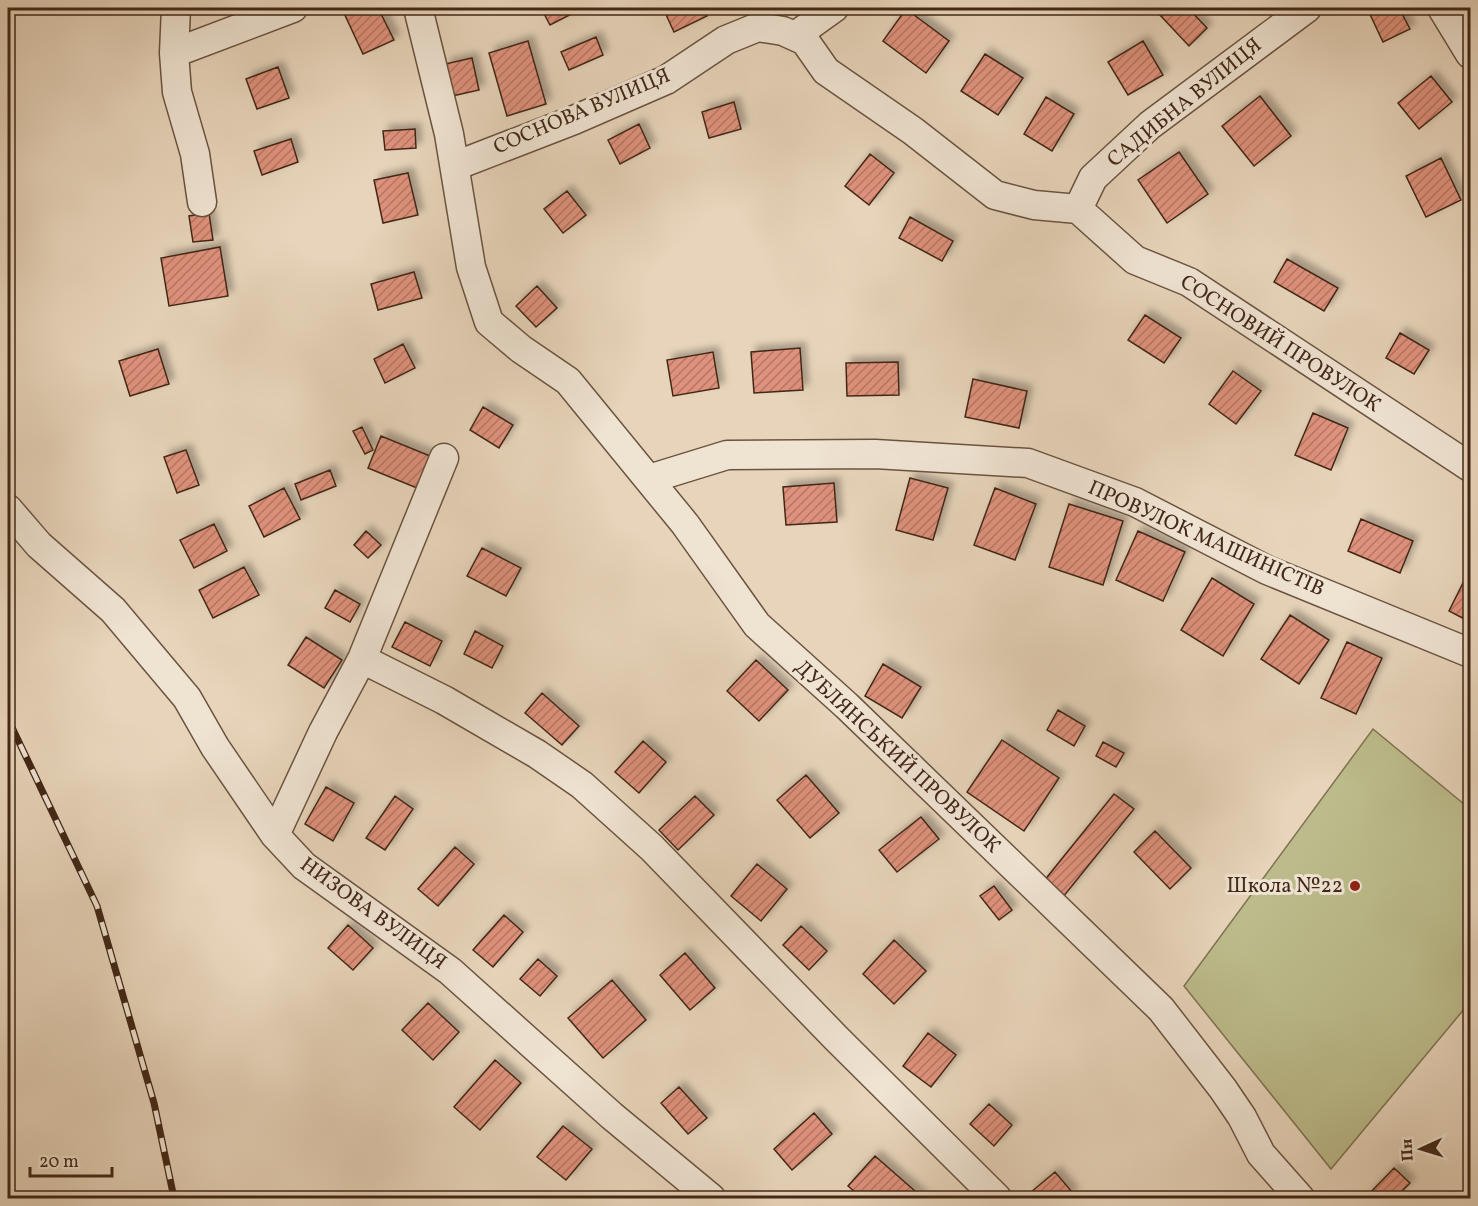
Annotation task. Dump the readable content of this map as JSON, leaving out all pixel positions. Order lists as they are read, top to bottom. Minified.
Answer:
{"streets":{"street":["САДИБНА ВУЛИЦЯ","СОСНОВА ВУЛИЦЯ","СОСНОВИЙ ПРОВУЛОК","ПРОВУЛОК МАШИНІСТІВ","ДУБЛЯНСЬКИЙ ПРОВУЛОК","НИЗОВА ВУЛИЦЯ"]},"crossings":[["САДИБНА ВУЛИЦЯ","СОСНОВИЙ ПРОВУЛОК"],["СОСНОВА ВУЛИЦЯ","ДУБЛЯНСЬКИЙ ПРОВУЛОК"],["ПРОВУЛОК МАШИНІСТІВ","ДУБЛЯНСЬКИЙ ПРОВУЛОК"]],"places":["Школа №22"],"scale_bar":"20 m","north":"left"}
